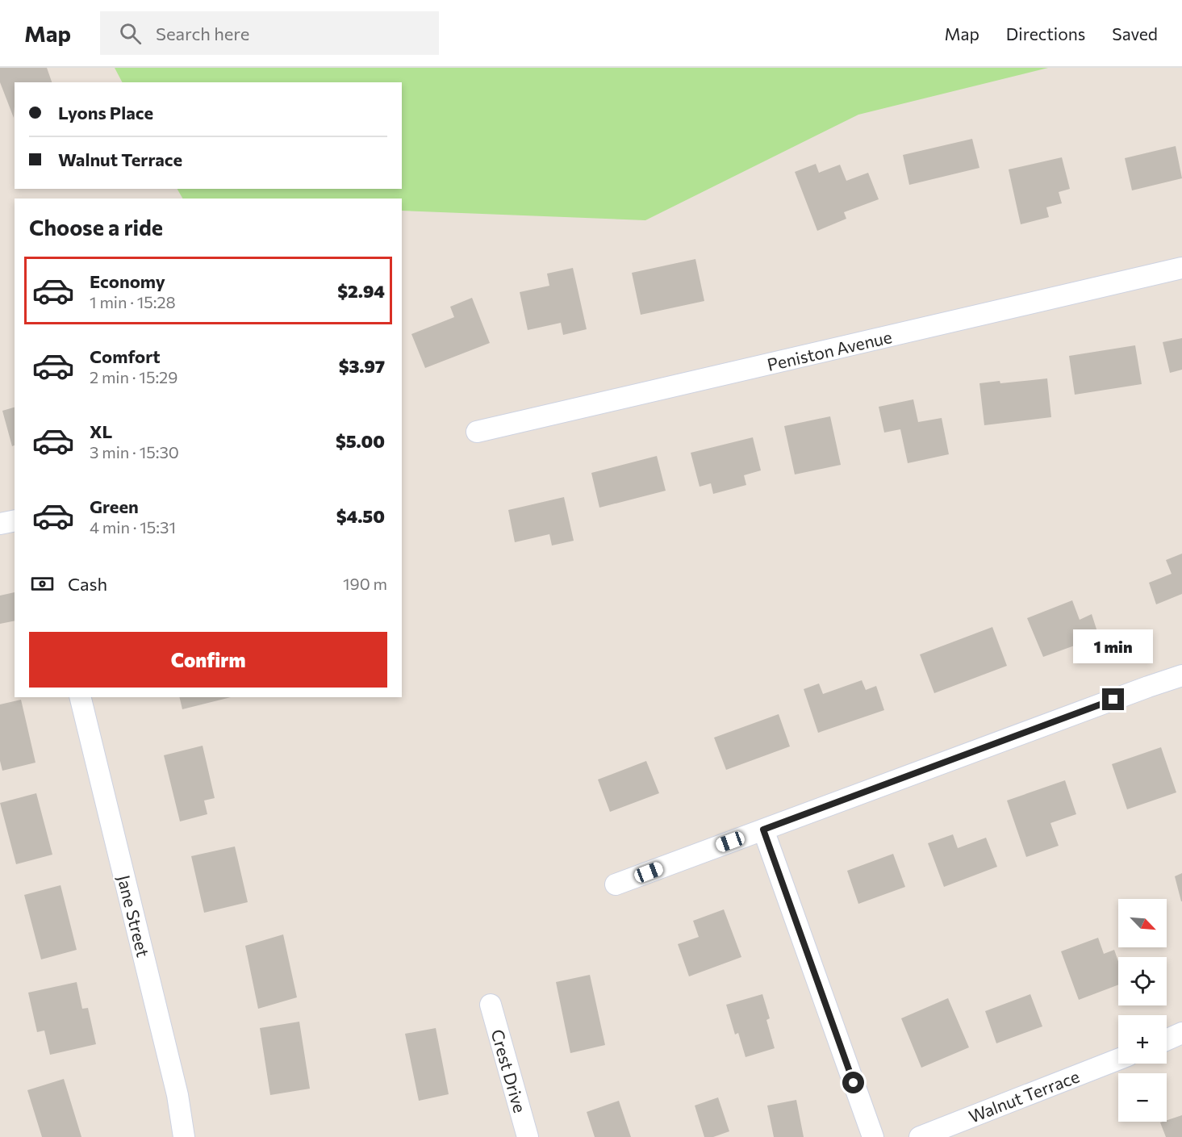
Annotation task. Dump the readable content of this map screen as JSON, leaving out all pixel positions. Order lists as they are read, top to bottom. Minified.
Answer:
{"streets":{"street":["Peniston Avenue","Jane Street","Crest Drive","Walnut Terrace"]},"north":"bottom right","page":{"header":"Map","search":"Search here","nav":["Map","Directions","Saved"],"banner":["Lyons Place","Walnut Terrace"],"heading":"Choose a ride","list":[{"name":"Economy","note":"1 min · 15:28","value":"$2.94"},{"name":"Comfort","note":"2 min · 15:29","value":"$3.97"},{"name":"XL","note":"3 min · 15:30","value":"$5.00"},{"name":"Green","note":"4 min · 15:31","value":"$4.50"}],"pay":["Cash","190 m"],"buttons":"Confirm","bubble":"1 min","map_buttons":["+","−"]}}
